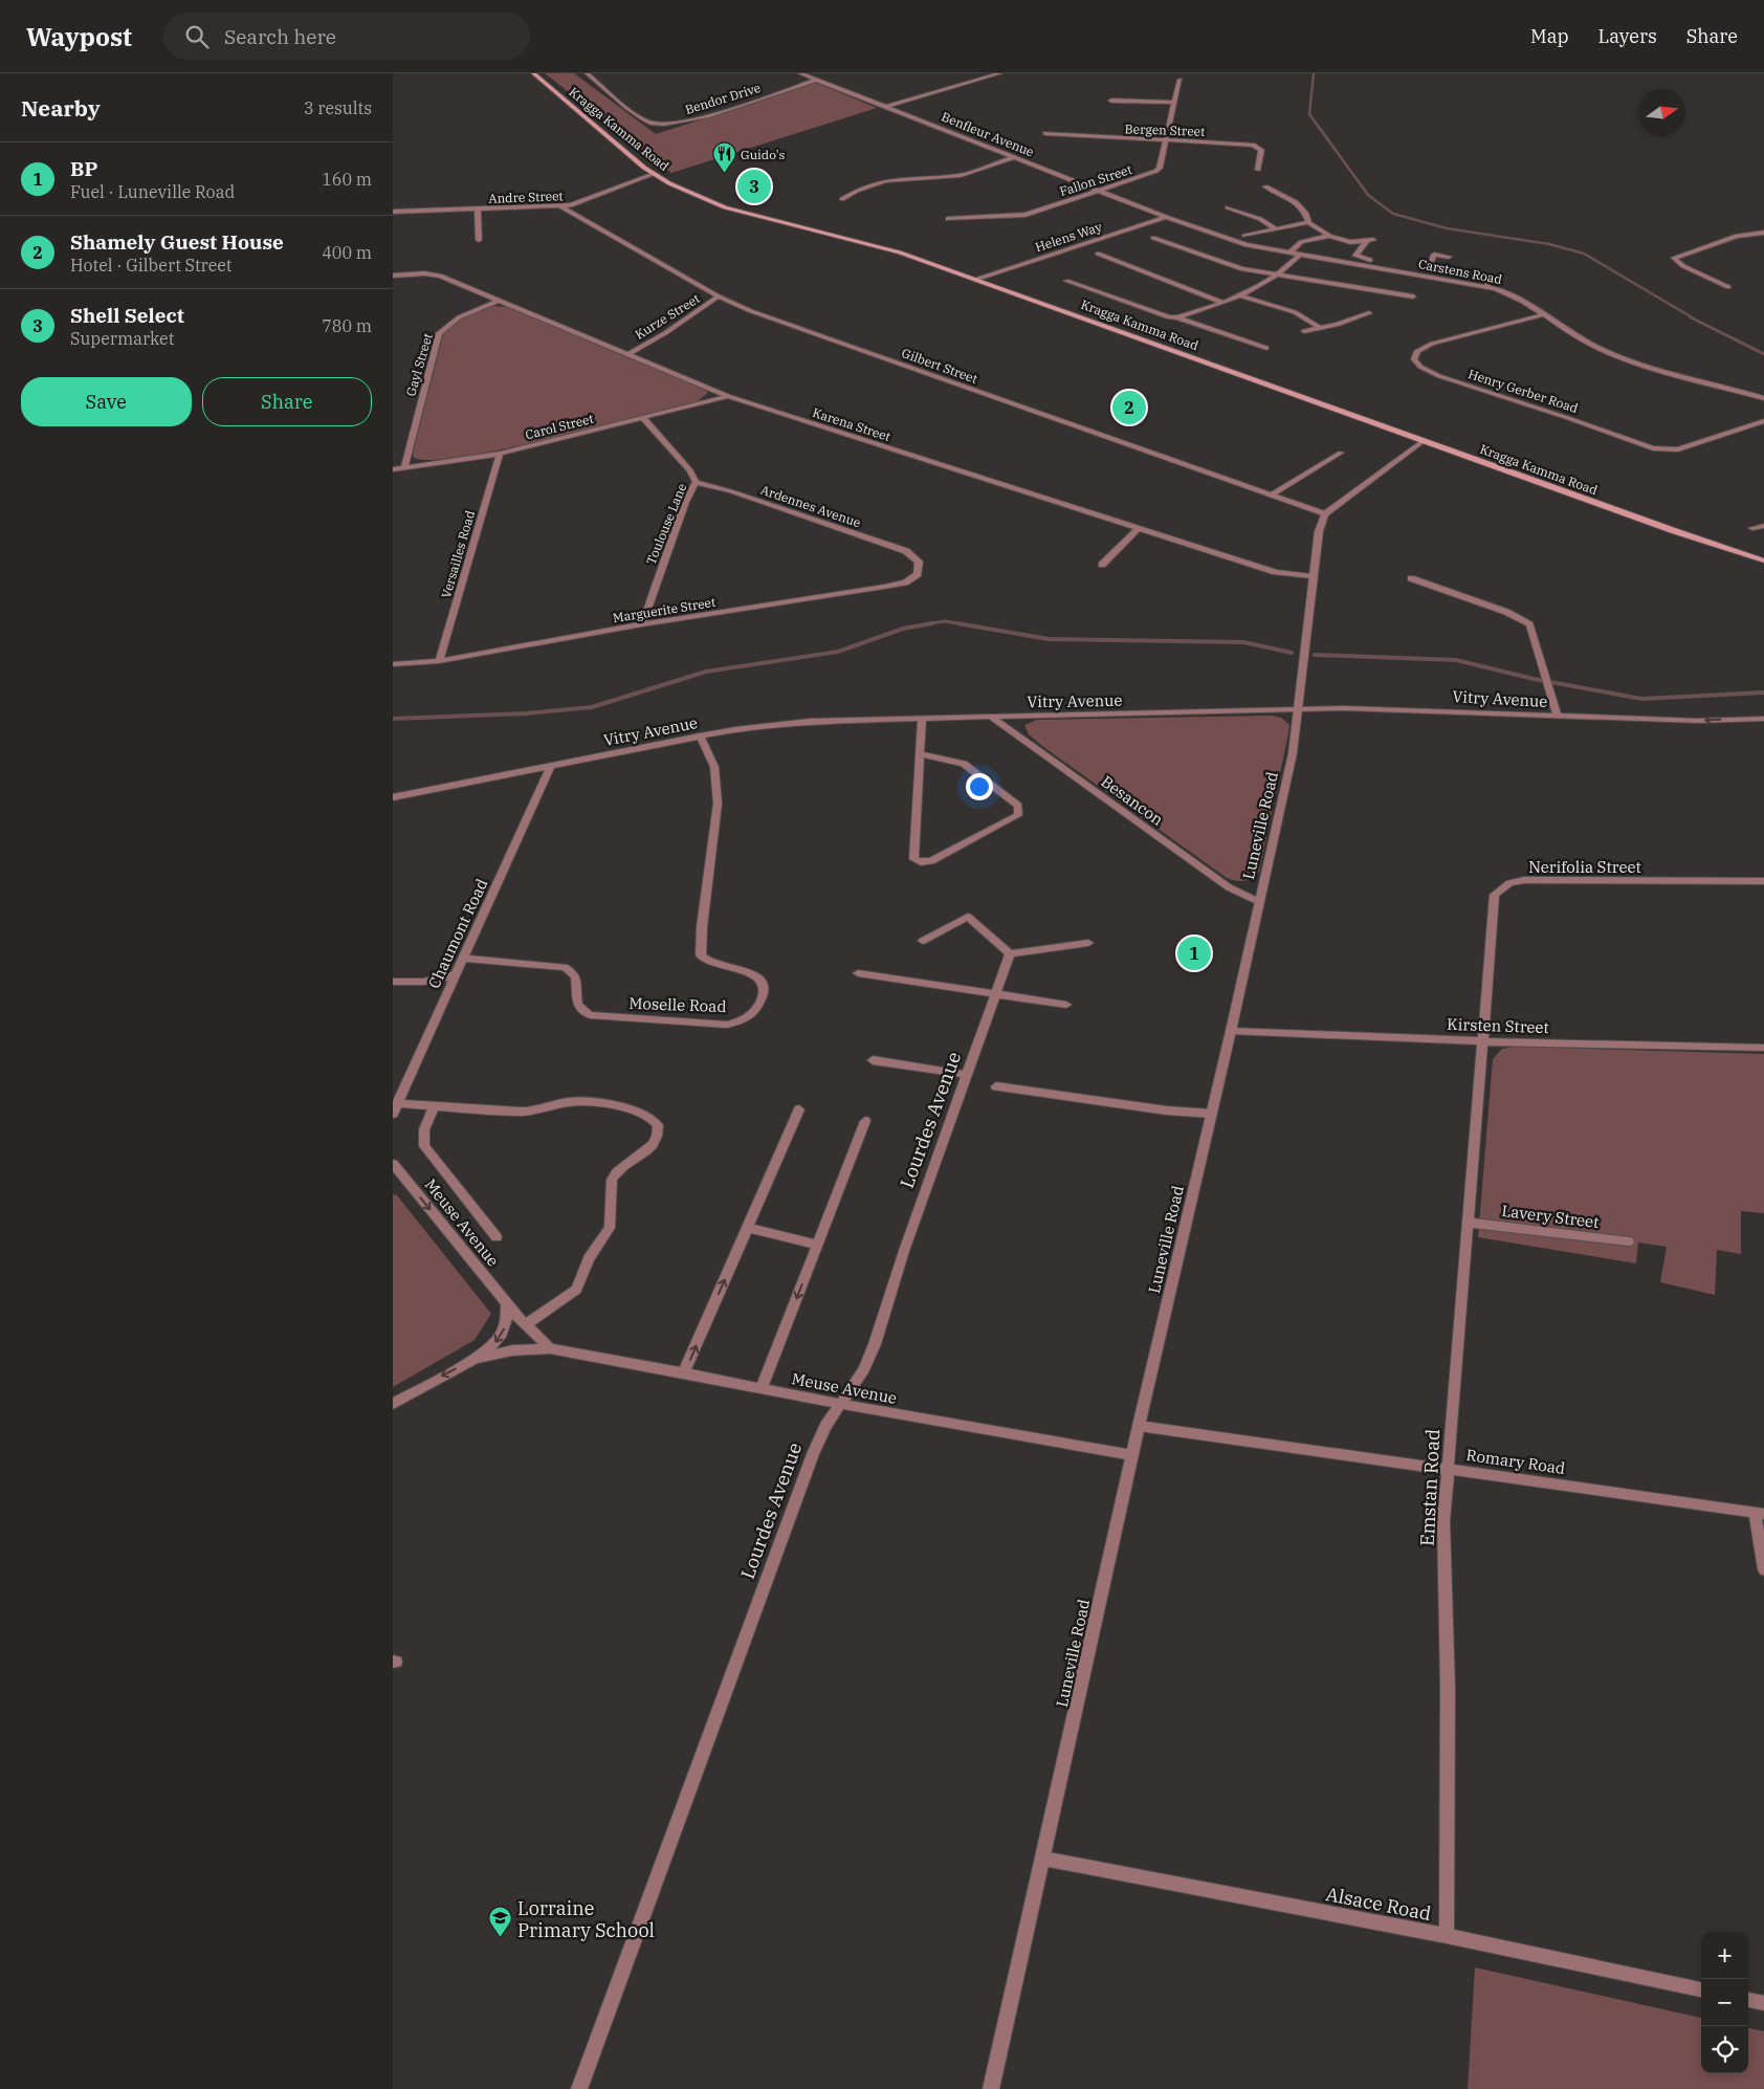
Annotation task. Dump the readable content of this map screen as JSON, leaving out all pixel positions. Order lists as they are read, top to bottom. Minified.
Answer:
{"streets":{"main road":["Kragga Kamma Road"],"street":["Bendor Drive","Bergen Street","Benfleur Avenue","Fallon Street","Andre Street","Helens Way","Carstens Road","Kurze Street","Gayl Street","Gilbert Street","Henry Gerber Road","Karena Street","Carol Street","Ardennes Avenue","Toulouse Lane","Versailles Road","Marguerite Street","Vitry Avenue","Besancon","Luneville Road","Nerifolia Street","Chaumont Road","Moselle Road","Kirsten Street","Lourdes Avenue","Lavery Street","Meuse Avenue","Romary Road","Emstan Road","Alsace Road"]},"crossings":[["Bendor Drive","Benfleur Avenue"],["Kragga Kamma Road","Andre Street"],["Kragga Kamma Road","Helens Way"],["Bergen Street","Fallon Street"],["Benfleur Avenue","Fallon Street"],["Benfleur Avenue","Helens Way"],["Benfleur Avenue","Carstens Road"],["Andre Street","Gilbert Street"],["Helens Way","Carstens Road"],["Carstens Road","Henry Gerber Road"],["Kurze Street","Gilbert Street"],["Kurze Street","Karena Street"],["Gayl Street","Karena Street"],["Gayl Street","Carol Street"],["Gilbert Street","Luneville Road"],["Karena Street","Carol Street"],["Karena Street","Luneville Road"],["Carol Street","Toulouse Lane"],["Carol Street","Versailles Road"],["Ardennes Avenue","Toulouse Lane"],["Ardennes Avenue","Marguerite Street"],["Toulouse Lane","Marguerite Street"],["Versailles Road","Marguerite Street"],["Vitry Avenue","Besancon"],["Vitry Avenue","Luneville Road"],["Vitry Avenue","Chaumont Road"],["Vitry Avenue","Moselle Road"],["Besancon","Luneville Road"],["Luneville Road","Kirsten Street"],["Luneville Road","Meuse Avenue"],["Luneville Road","Romary Road"],["Luneville Road","Alsace Road"],["Nerifolia Street","Kirsten Street"],["Nerifolia Street","Emstan Road"],["Chaumont Road","Moselle Road"],["Kirsten Street","Emstan Road"],["Lourdes Avenue","Meuse Avenue"],["Lavery Street","Emstan Road"],["Romary Road","Emstan Road"],["Emstan Road","Alsace Road"]],"places":{"restaurant":["Guido's"],"school or university":["Lorraine Primary School"]},"north":"right","page":{"header":"Waypost","search":"Search here","nav":["Map","Layers","Share"],"heading":["Nearby","3 results"],"list":[{"mark":"1","name":"BP","note":"Fuel · Luneville Road","value":"160 m"},{"mark":"2","name":"Shamely Guest House","note":"Hotel · Gilbert Street","value":"400 m"},{"mark":"3","name":"Shell Select","note":"Supermarket","value":"780 m"}],"pins":["3","2","1"],"buttons":["Save","Share"],"map_buttons":["+","−"]}}
